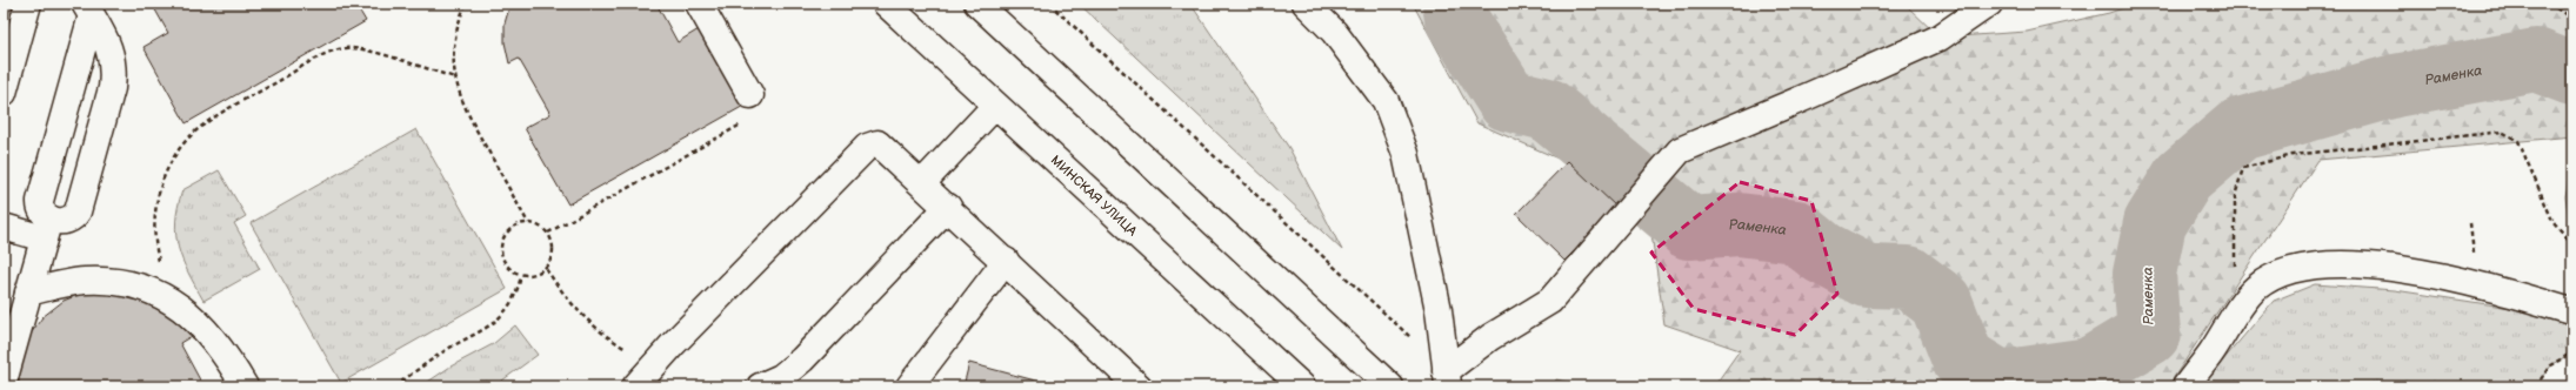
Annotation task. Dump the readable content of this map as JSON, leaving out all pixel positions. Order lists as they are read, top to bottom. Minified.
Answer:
{"streets":{"main road":["МИНСКАЯ УЛИЦА"]},"water":["Раменка"]}
